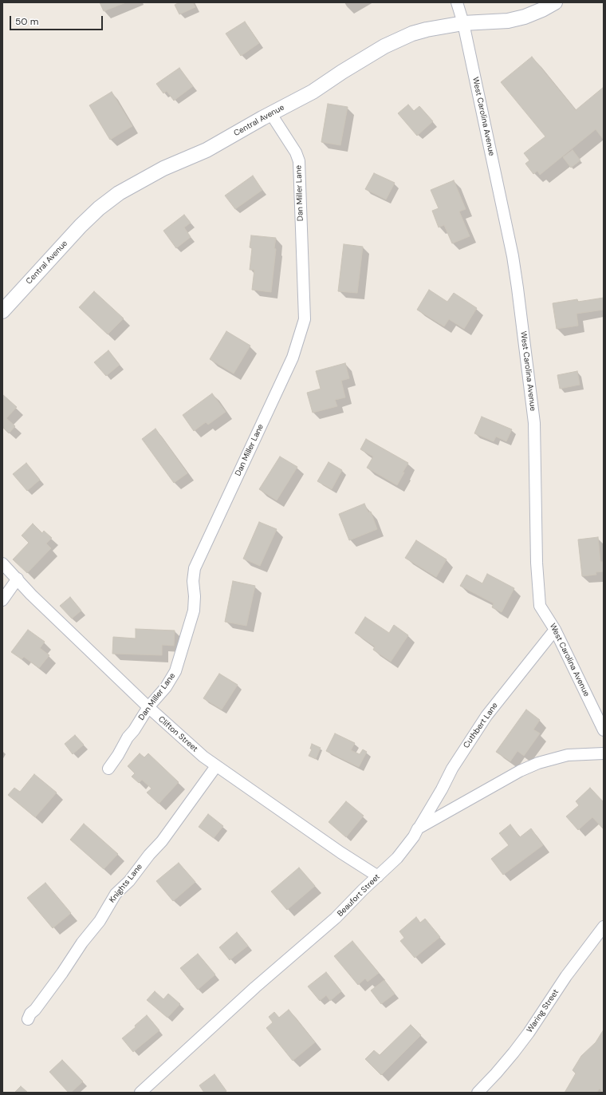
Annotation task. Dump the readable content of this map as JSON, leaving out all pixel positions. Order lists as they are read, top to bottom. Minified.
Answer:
{"streets":{"street":["West Carolina Avenue","Central Avenue","Dan Miller Lane","Cuthbert Lane","Clifton Street","Knights Lane","Beaufort Street","Waring Street"]},"crossings":[["West Carolina Avenue","Central Avenue"],["West Carolina Avenue","Cuthbert Lane"],["Central Avenue","Dan Miller Lane"],["Dan Miller Lane","Clifton Street"],["Cuthbert Lane","Beaufort Street"],["Clifton Street","Knights Lane"],["Clifton Street","Beaufort Street"]],"scale_bar":"50 m"}
